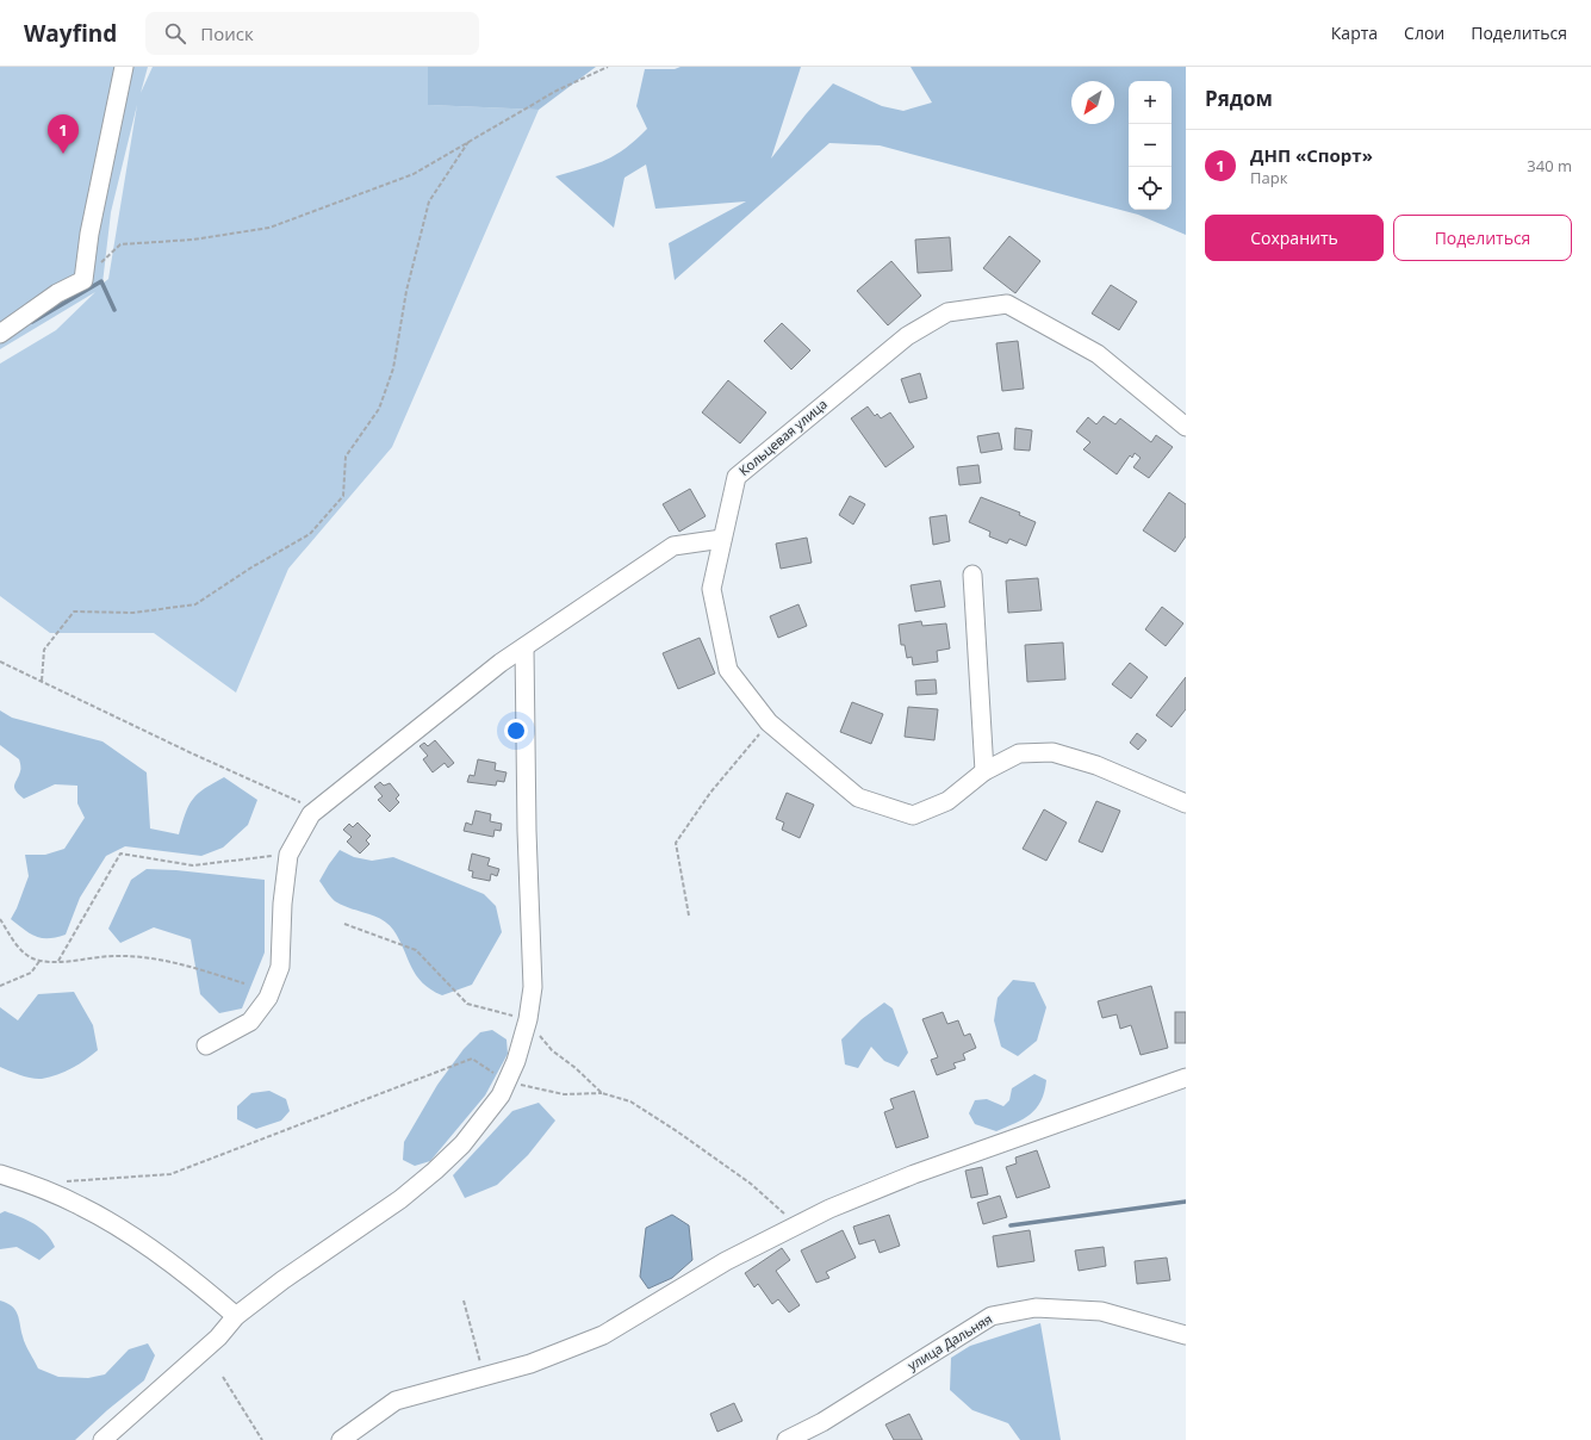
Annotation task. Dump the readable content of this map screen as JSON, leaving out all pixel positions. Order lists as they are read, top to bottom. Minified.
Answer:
{"streets":{"street":["Кольцевая улица","улица Дальняя"]},"north":"bottom left","page":{"header":"Wayfind","search":"Поиск","nav":["Карта","Слои","Поделиться"],"heading":"Рядом","map_buttons":["+","−"],"pins":"1","list":[{"mark":"1","name":"ДНП «Спорт»","note":"Парк","value":"340 m"}],"buttons":["Сохранить","Поделиться"]}}
